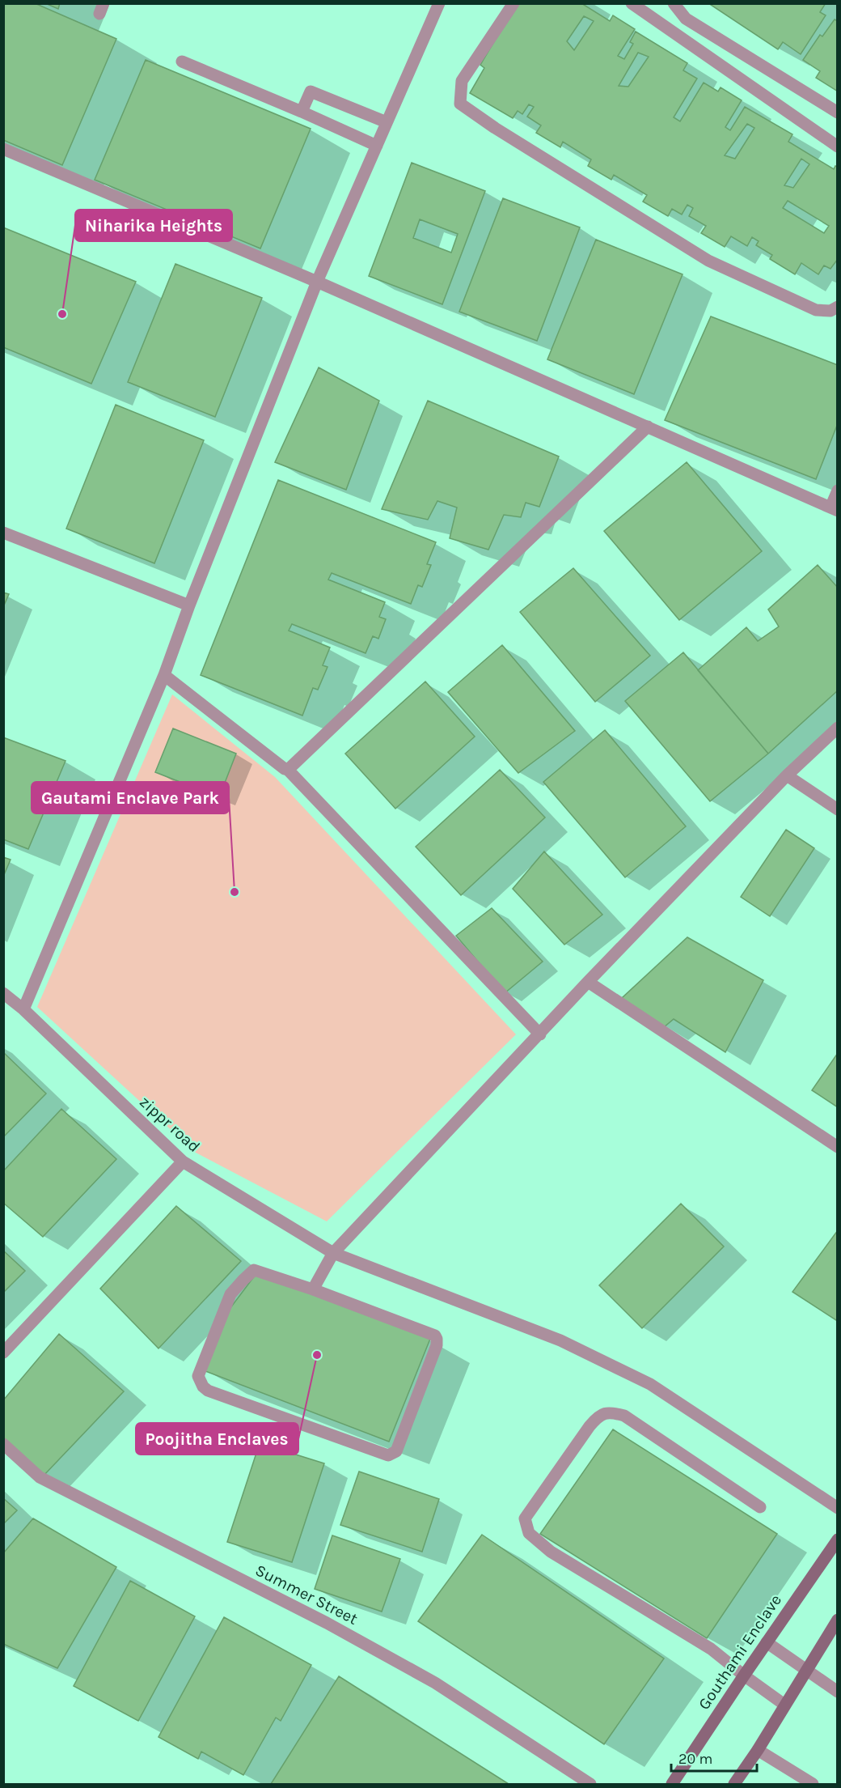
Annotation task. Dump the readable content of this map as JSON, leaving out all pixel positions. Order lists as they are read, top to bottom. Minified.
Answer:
{"streets":{"street":["zippr road","Summer Street","Gouthami Enclave"]},"places":["Niharika Heights","Gautami Enclave Park","Poojitha Enclaves"],"scale_bar":"20 m"}
